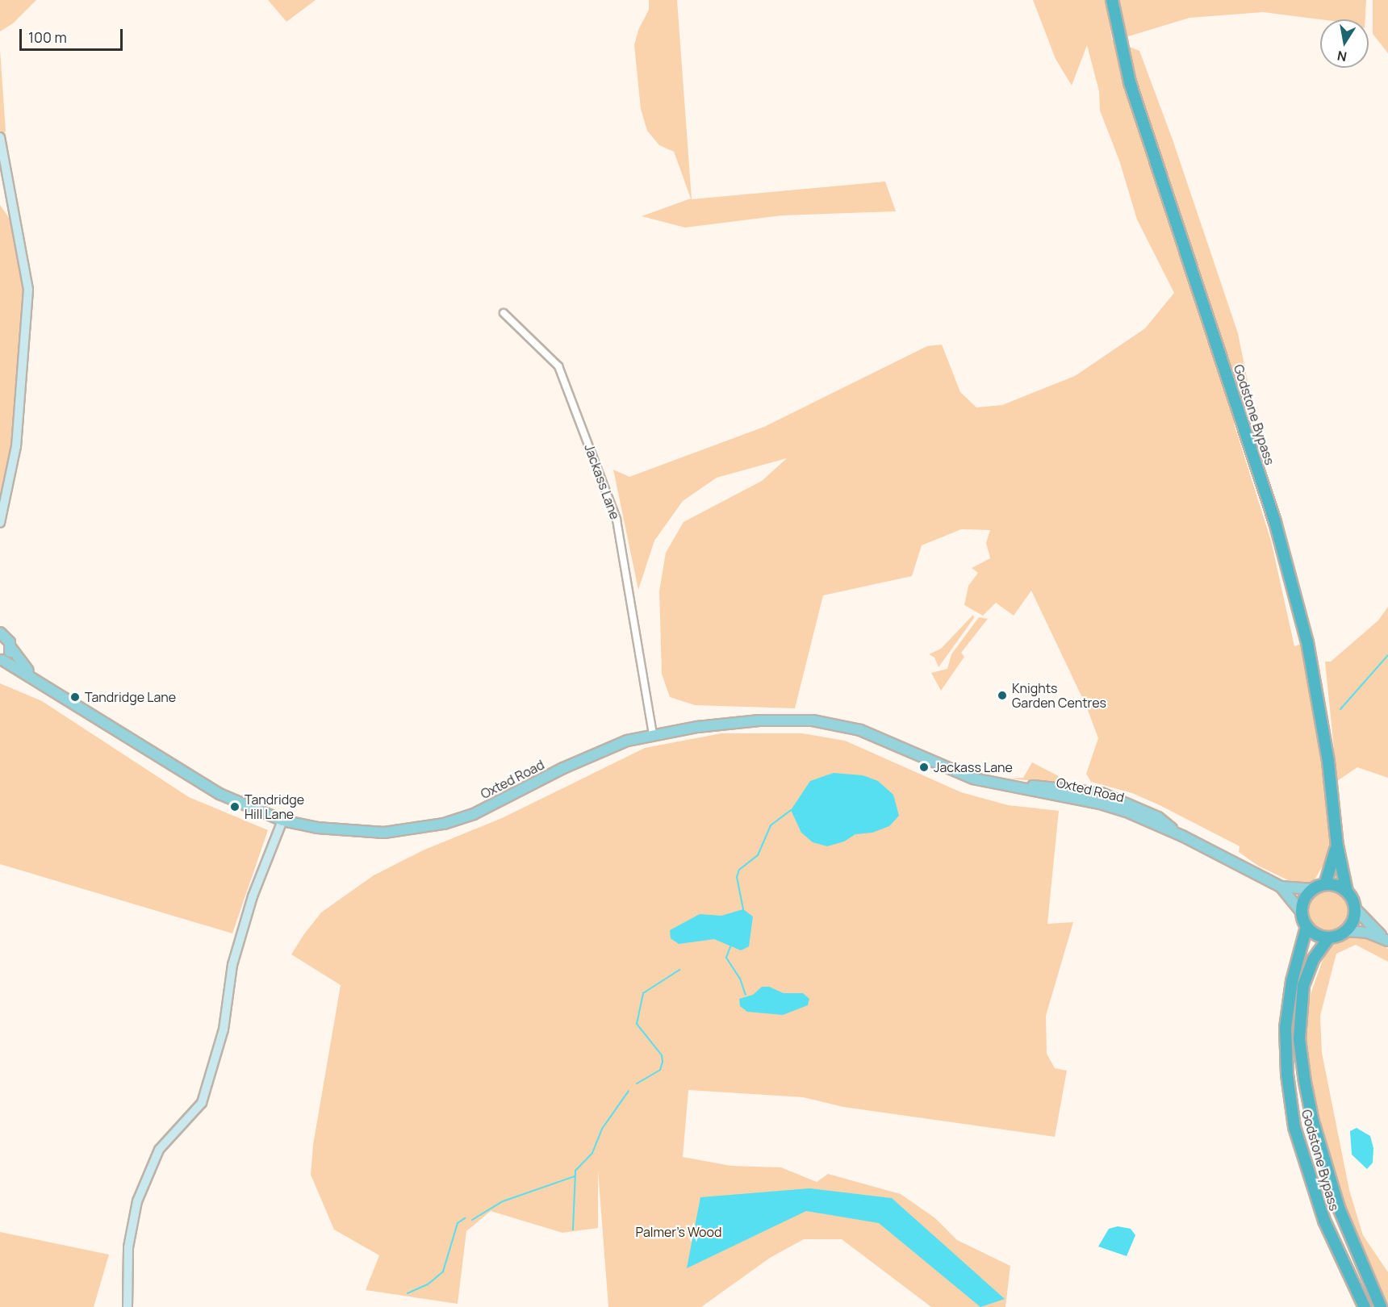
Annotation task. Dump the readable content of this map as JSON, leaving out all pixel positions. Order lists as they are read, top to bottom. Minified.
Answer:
{"streets":{"highway":["Godstone Bypass"],"main road":["Oxted Road"],"street":["Jackass Lane"]},"crossings":[["Godstone Bypass","Oxted Road"],["Jackass Lane","Oxted Road"]],"parks":["Palmer's Wood"],"places":["Knights Garden Centres","Tandridge Lane","Jackass Lane","Tandridge Hill Lane"],"scale_bar":"100 m","north":"bottom"}
